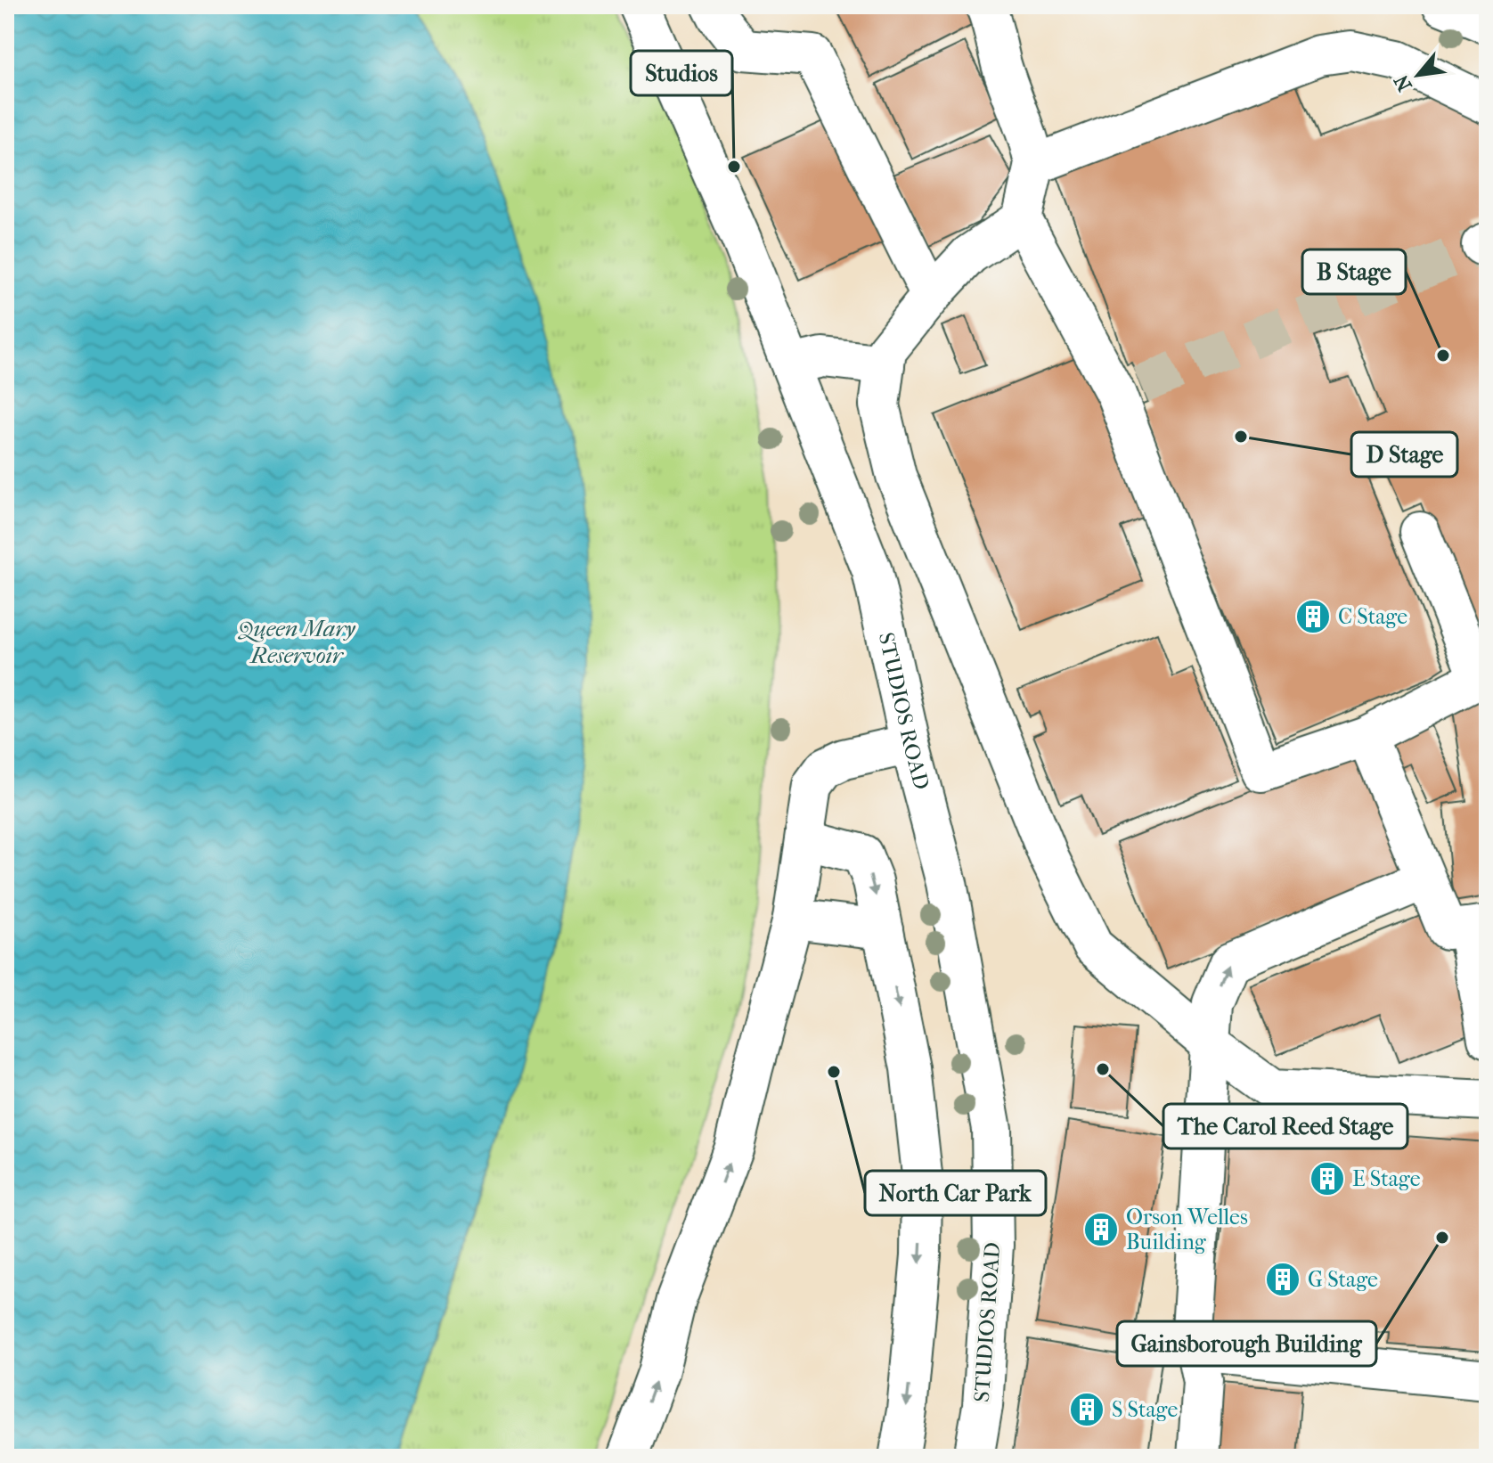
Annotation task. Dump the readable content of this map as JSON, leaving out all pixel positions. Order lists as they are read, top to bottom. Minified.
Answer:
{"streets":{"street":["STUDIOS ROAD"]},"water":["Queen Mary Reservoir"],"places":{"other":["Studios","B Stage","D Stage","The Carol Reed Stage","North Car Park","Gainsborough Building"],"building":["C Stage","E Stage","Orson Welles Building","G Stage","S Stage"]},"north":"bottom left"}
